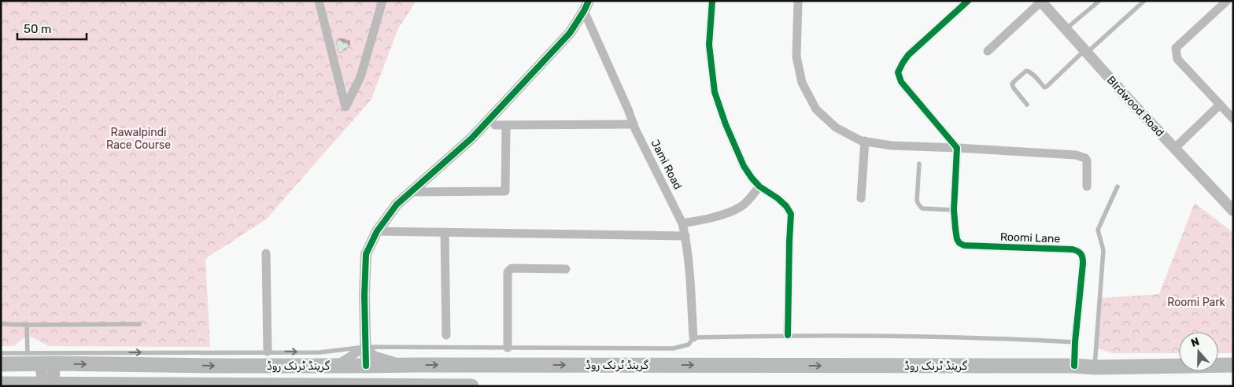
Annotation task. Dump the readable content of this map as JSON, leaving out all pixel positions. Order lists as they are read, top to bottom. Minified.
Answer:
{"streets":{"highway":["گرینڈ ٹرنک روڈ"],"street":["BIrdwood Road","Jami Road","Roomi Lane"]},"crossings":[["Roomi Lane","گرینڈ ٹرنک روڈ"]],"parks":["Rawalpindi Race Course","Roomi Park"],"scale_bar":"50 m","north":"top"}
